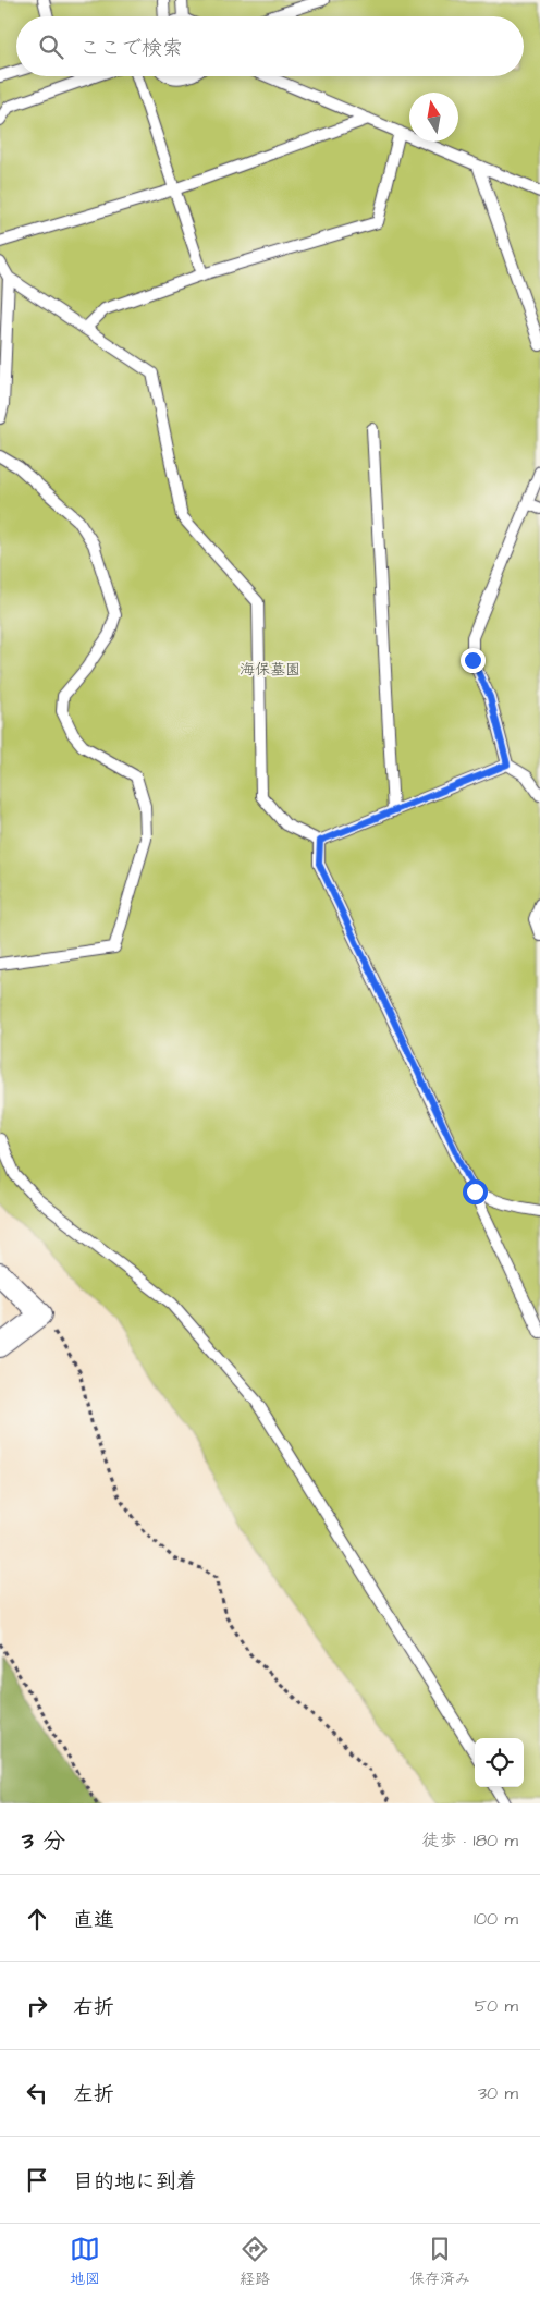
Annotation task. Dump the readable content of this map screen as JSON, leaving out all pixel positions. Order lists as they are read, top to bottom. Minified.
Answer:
{"parks":["海保墓園"],"north":"top","page":{"search":"ここで検索","heading":["3 分","徒歩 · 180 m"],"list":[["直進","100 m"],["右折","50 m"],["左折","30 m"],"目的地に到着"],"nav":["地図","経路","保存済み"]}}
